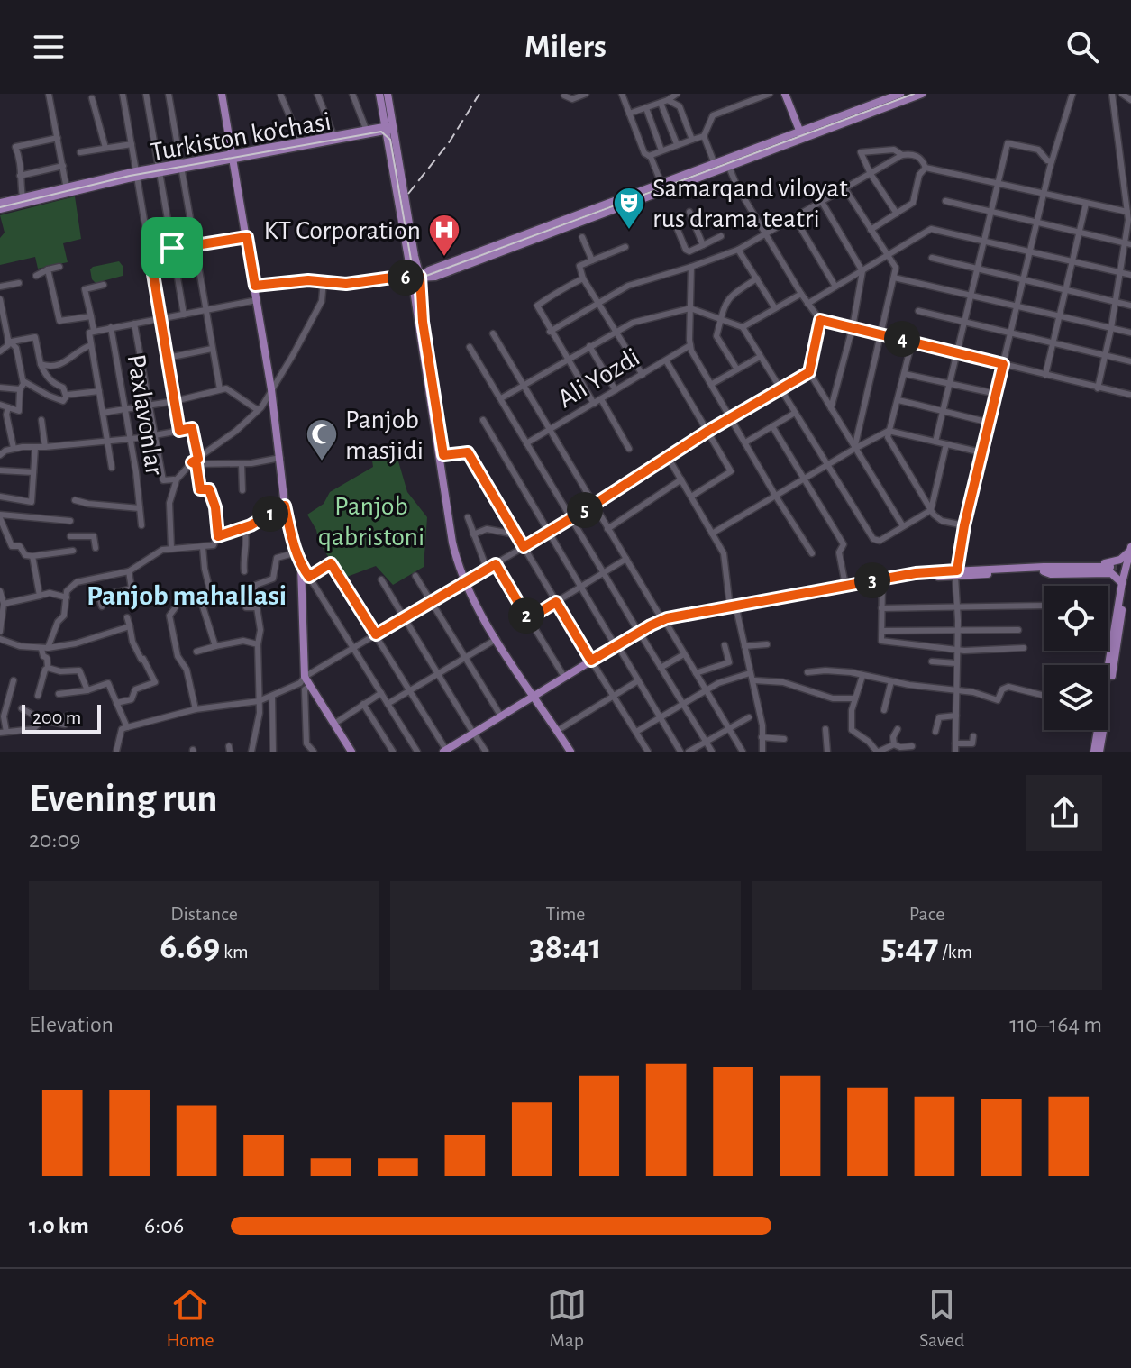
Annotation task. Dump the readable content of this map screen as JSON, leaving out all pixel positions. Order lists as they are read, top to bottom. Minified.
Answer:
{"streets":{"main road":["Turkiston ko'chasi"],"street":["Ali Yozdi","Paxlavonlar"]},"districts":["Panjob mahallasi"],"parks":["Panjob qabristoni"],"places":{"theatre":["Samarqand viloyat rus drama teatri"],"hospital":["KT Corporation"],"mosque":["Panjob masjidi"]},"scale_bar":"200 m","page":{"header":"Milers","pins":["6","4","5","1","3","2"],"scale":"200 m","heading":["Evening run","20:09"],"stats":[["Distance","6.69 km"],["Time","38:41"],["Pace","5:47 /km"]],"chart":["Elevation","110–164 m"],"list":[{"name":"1.0 km","note":"6:06"}],"tabs":["Home","Map","Saved"]}}
